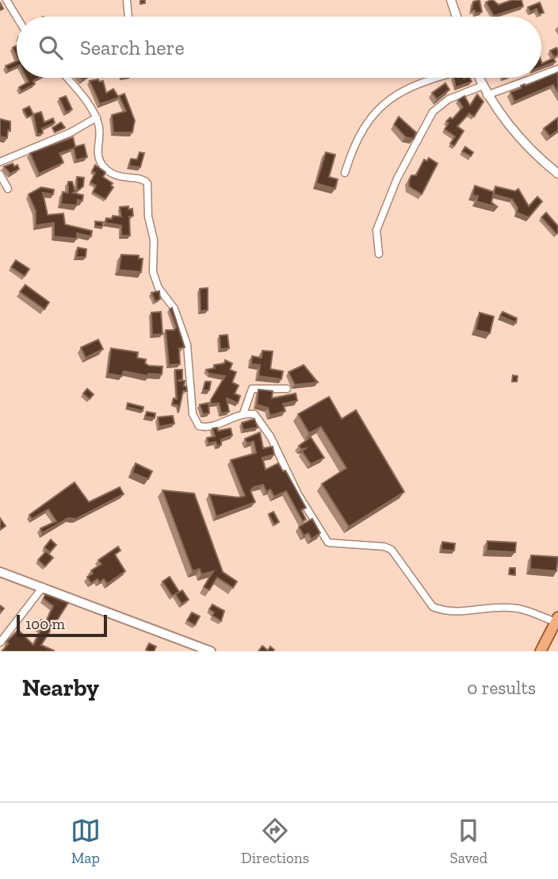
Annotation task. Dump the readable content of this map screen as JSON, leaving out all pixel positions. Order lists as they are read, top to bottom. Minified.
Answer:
{"scale_bar":"100 m","page":{"search":"Search here","scale":"100 m","heading":["Nearby","0 results"],"nav":["Map","Directions","Saved"]}}
